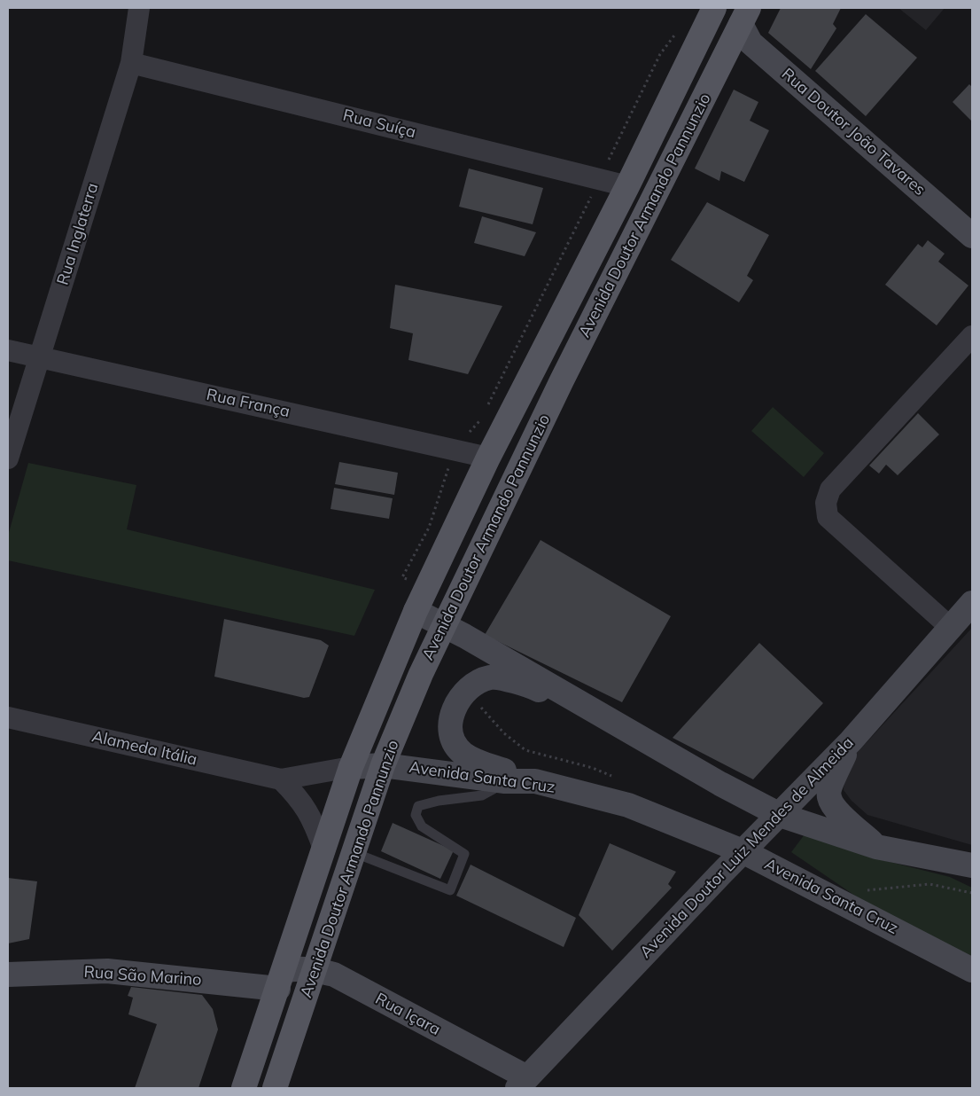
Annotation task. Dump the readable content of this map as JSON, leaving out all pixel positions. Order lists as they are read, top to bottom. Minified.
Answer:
{"streets":{"main road":["Rua Doutor João Tavares","Avenida Doutor Armando Pannunzio","Avenida Santa Cruz","Avenida Doutor Luiz Mendes de Almeida","Rua São Marino","Rua Içara"],"street":["Rua Suíça","Rua Inglaterra","Rua França","Alameda Itália"]},"crossings":[["Rua Suíça","Avenida Doutor Armando Pannunzio"],["Rua Suíça","Rua Inglaterra"],["Rua Doutor João Tavares","Avenida Doutor Armando Pannunzio"],["Avenida Doutor Armando Pannunzio","Rua França"],["Avenida Doutor Armando Pannunzio","Alameda Itália"],["Avenida Doutor Armando Pannunzio","Avenida Santa Cruz"],["Avenida Doutor Armando Pannunzio","Rua São Marino"],["Avenida Doutor Armando Pannunzio","Rua Içara"],["Rua Inglaterra","Rua França"],["Alameda Itália","Avenida Santa Cruz"],["Avenida Santa Cruz","Avenida Doutor Luiz Mendes de Almeida"],["Avenida Doutor Luiz Mendes de Almeida","Rua Içara"],["Rua São Marino","Rua Içara"]]}
